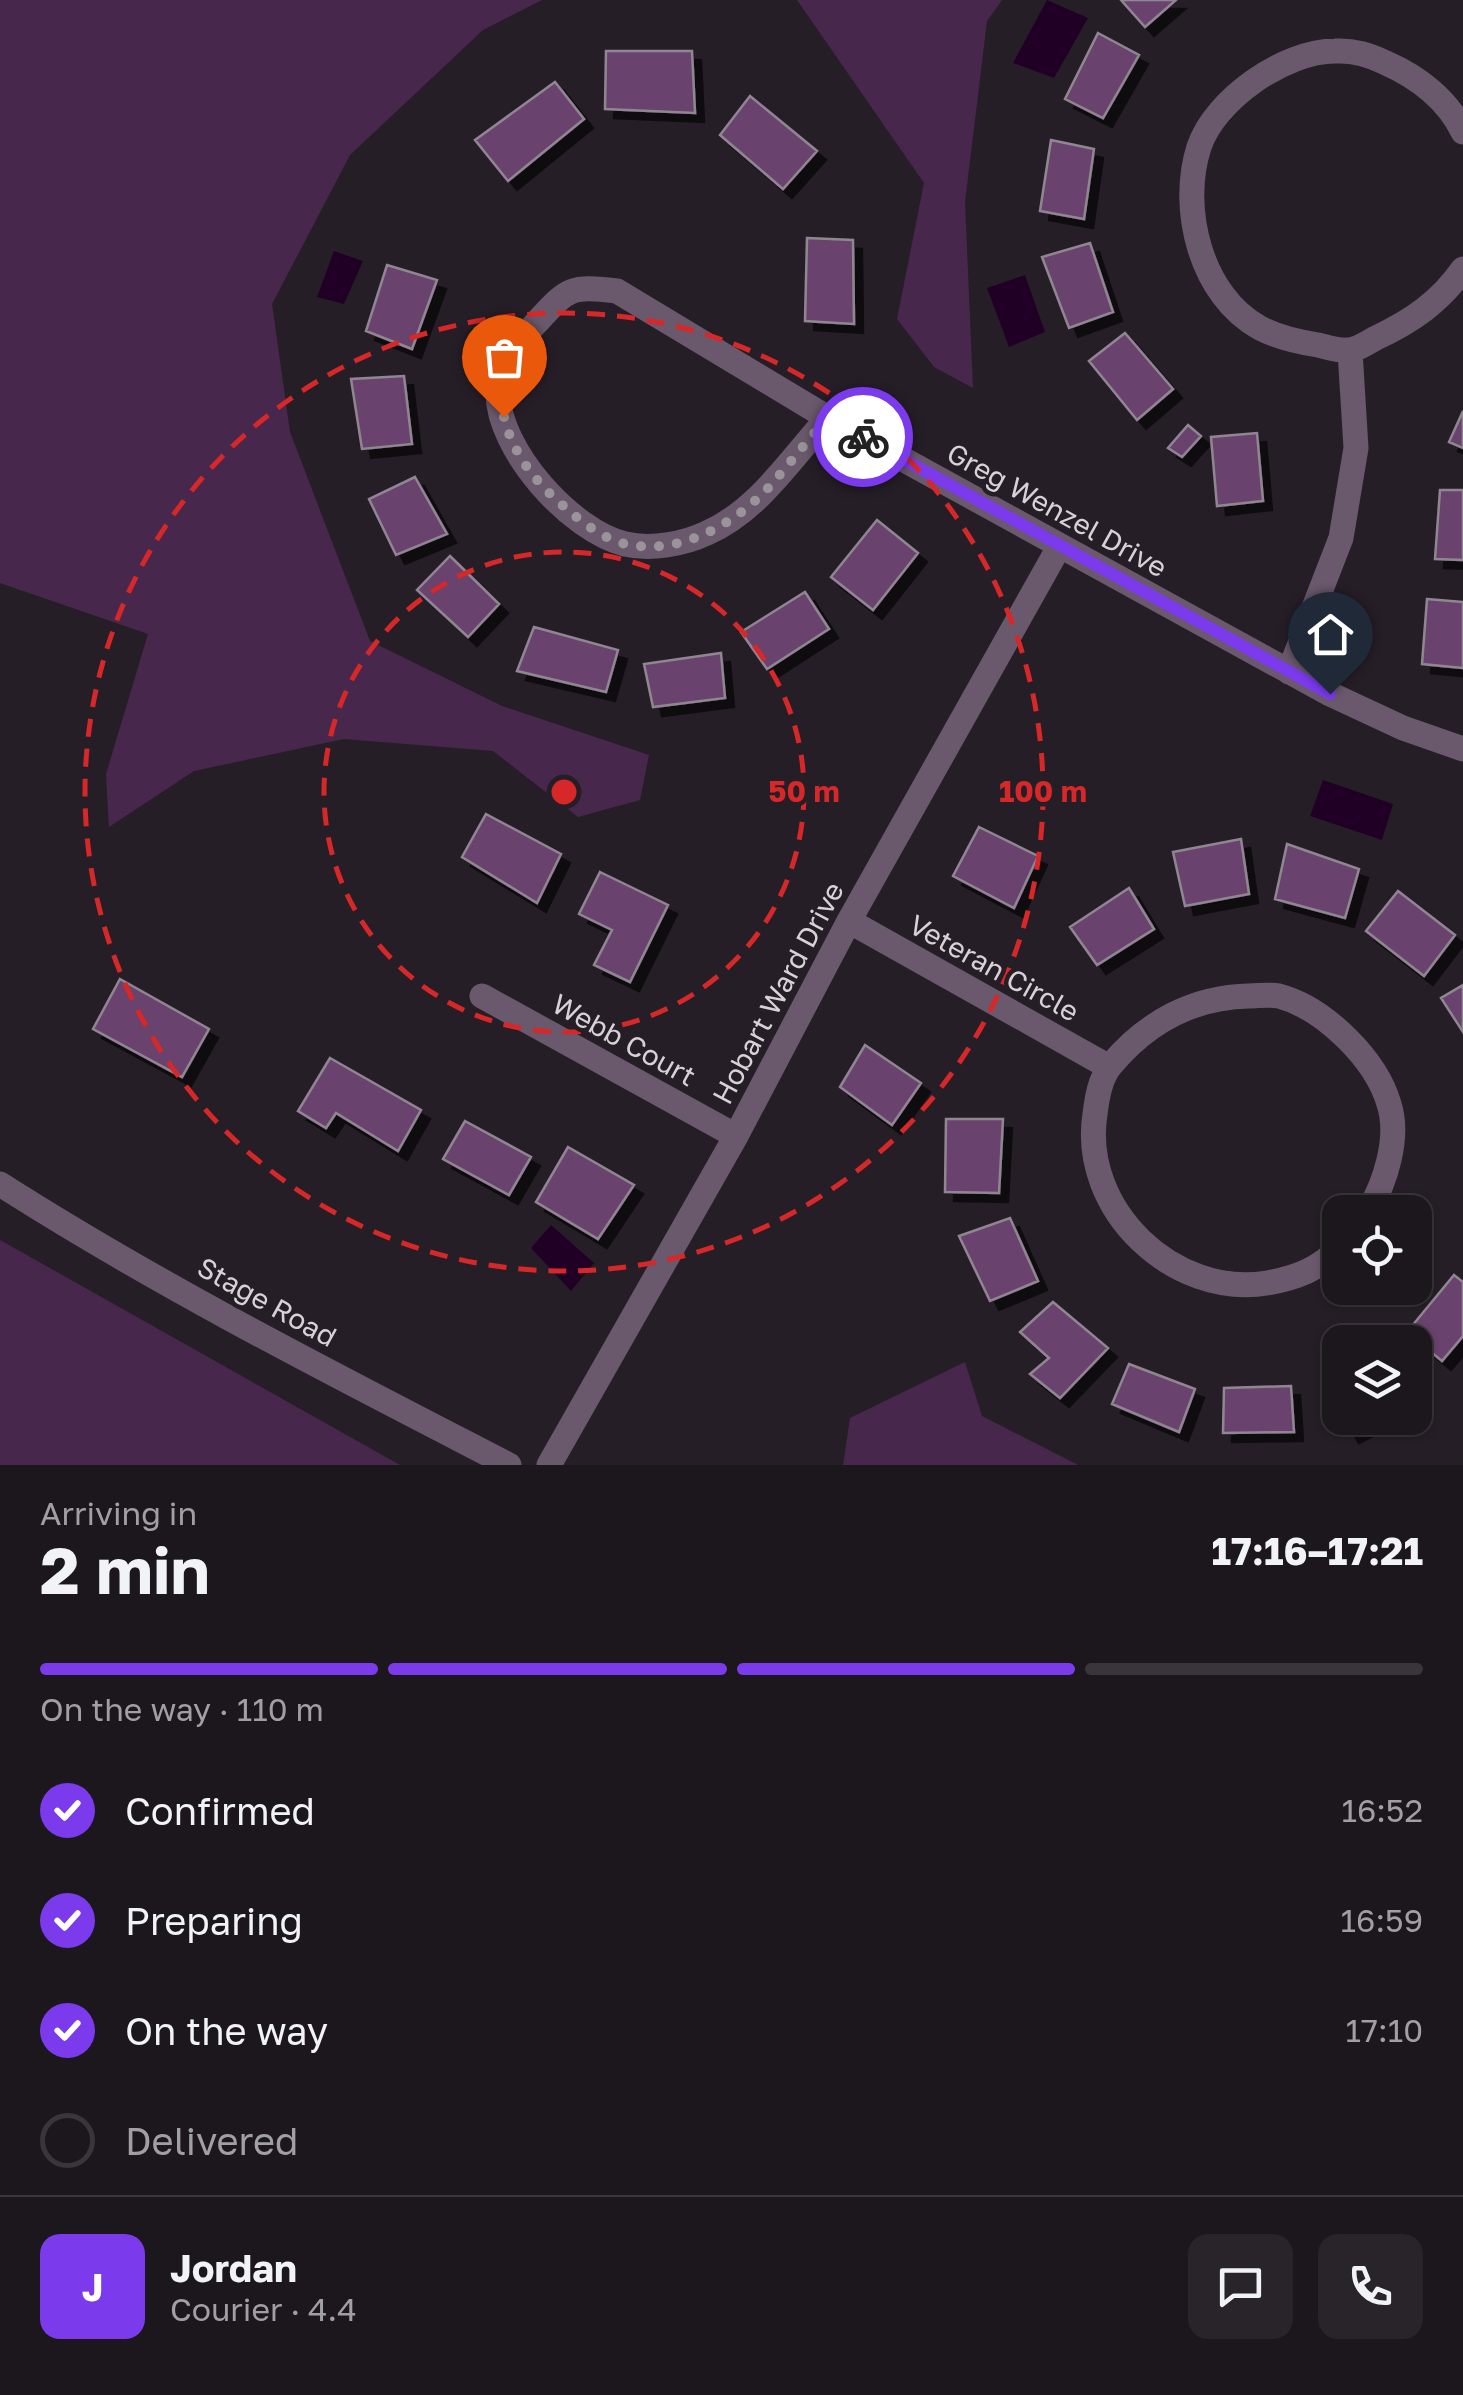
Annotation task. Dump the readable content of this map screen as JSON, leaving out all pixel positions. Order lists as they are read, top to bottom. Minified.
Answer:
{"streets":{"street":["Greg Wenzel Drive","Veteran Circle","Hobart Ward Drive","Webb Court","Stage Road"]},"crossings":[["Greg Wenzel Drive","Hobart Ward Drive"],["Veteran Circle","Hobart Ward Drive"],["Hobart Ward Drive","Webb Court"]],"page":{"heading":["2 min","Arriving in","17:16–17:21"],"panel":["Jordan","Courier · 4.4"],"bar":"On the way · 110 m","list":[["Confirmed","16:52"],["Preparing","16:59"],["On the way","17:10"],"Delivered"],"round":"J"},"rings":["50 m","100 m"]}
